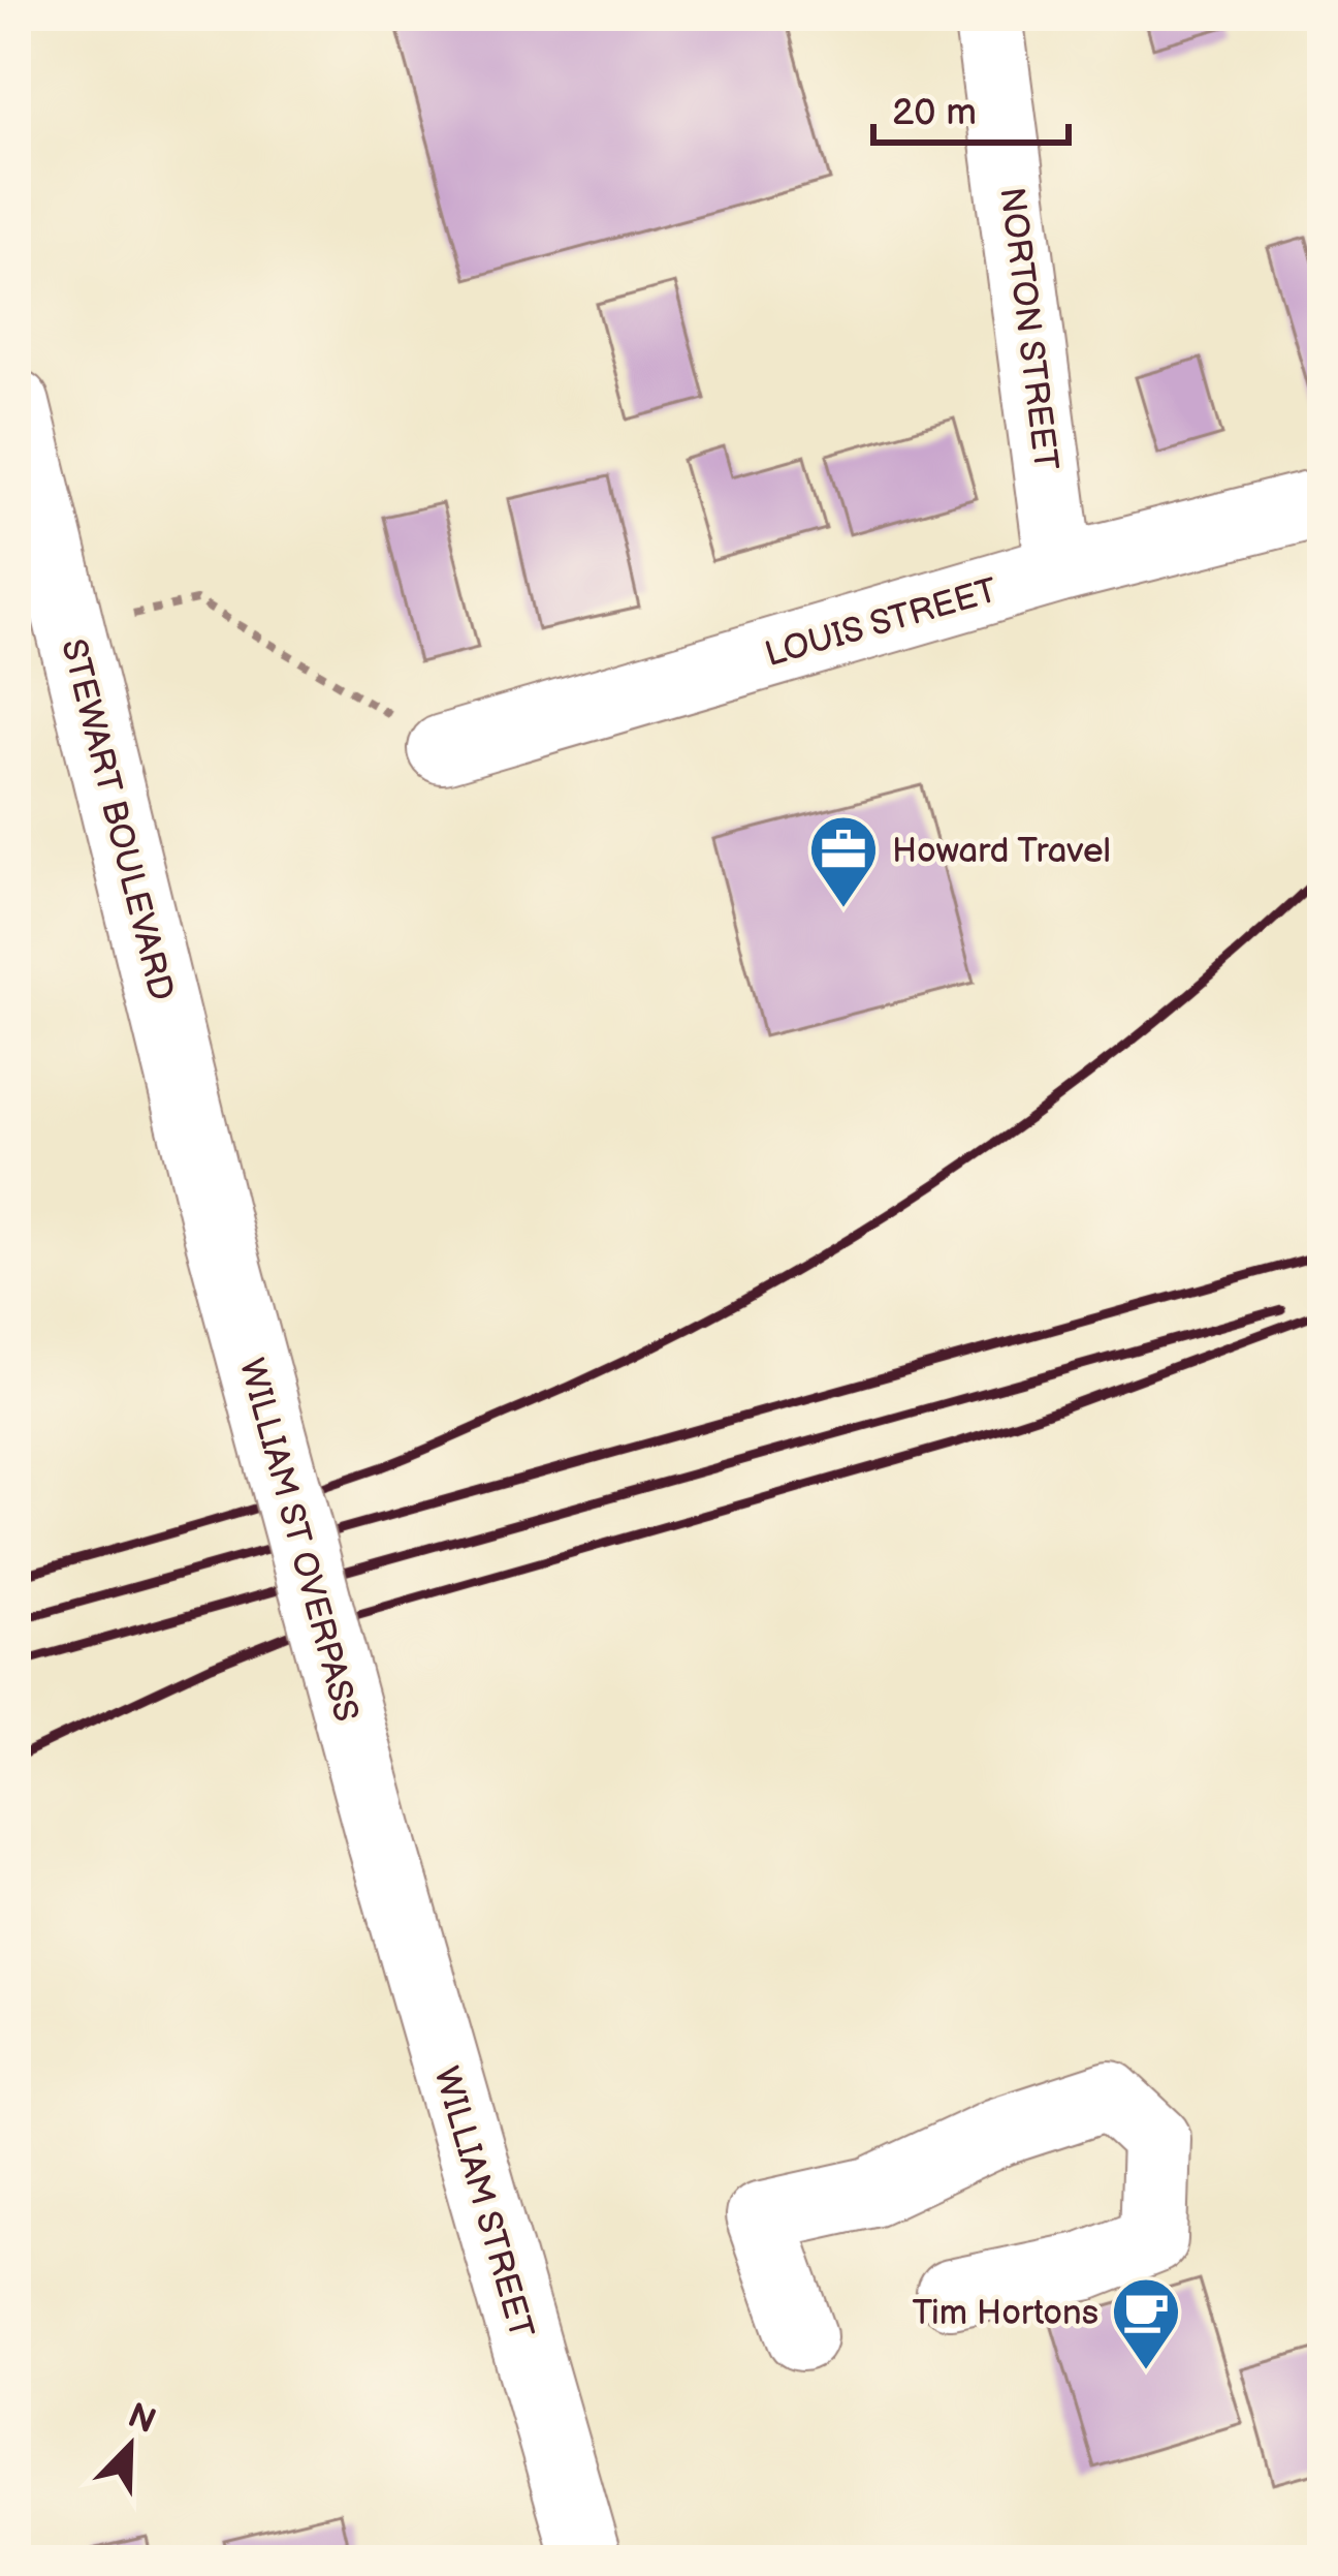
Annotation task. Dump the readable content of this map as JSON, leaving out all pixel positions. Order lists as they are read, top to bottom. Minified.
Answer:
{"streets":{"main road":["NORTON STREET","LOUIS STREET","STEWART BOULEVARD","WILLIAM ST OVERPASS","WILLIAM STREET"]},"crossings":[["NORTON STREET","LOUIS STREET"],["STEWART BOULEVARD","WILLIAM ST OVERPASS"],["WILLIAM ST OVERPASS","WILLIAM STREET"]],"places":{"office":["Howard Travel"],"cafe":["Tim Hortons"]},"scale_bar":"20 m","north":"top right"}
